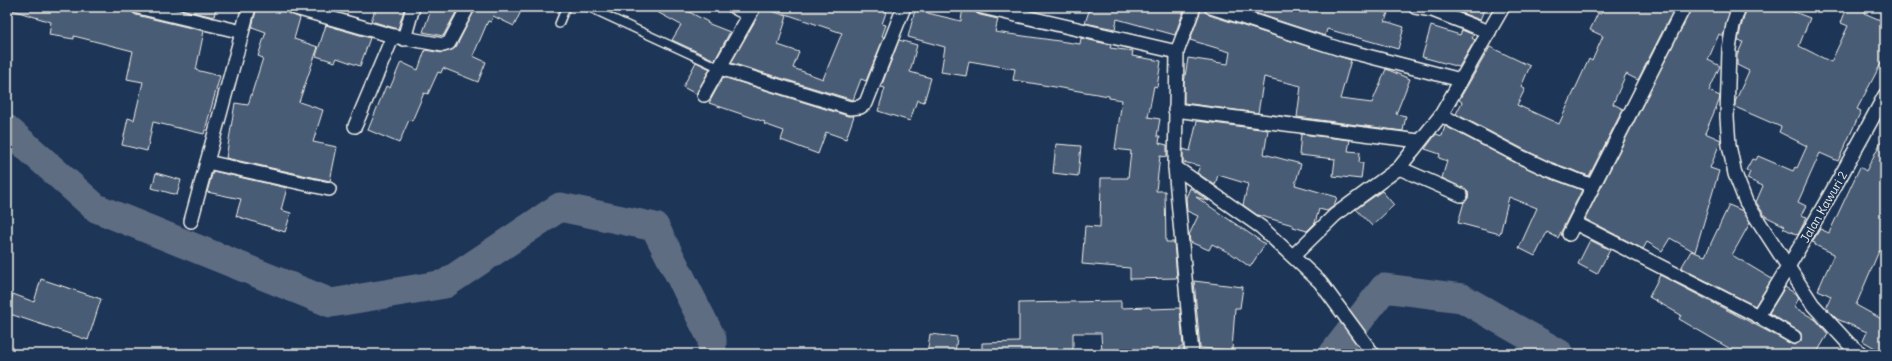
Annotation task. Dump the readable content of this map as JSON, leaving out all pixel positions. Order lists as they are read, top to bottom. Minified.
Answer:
{"streets":{"street":["Jalan Kawuri 2"]}}
